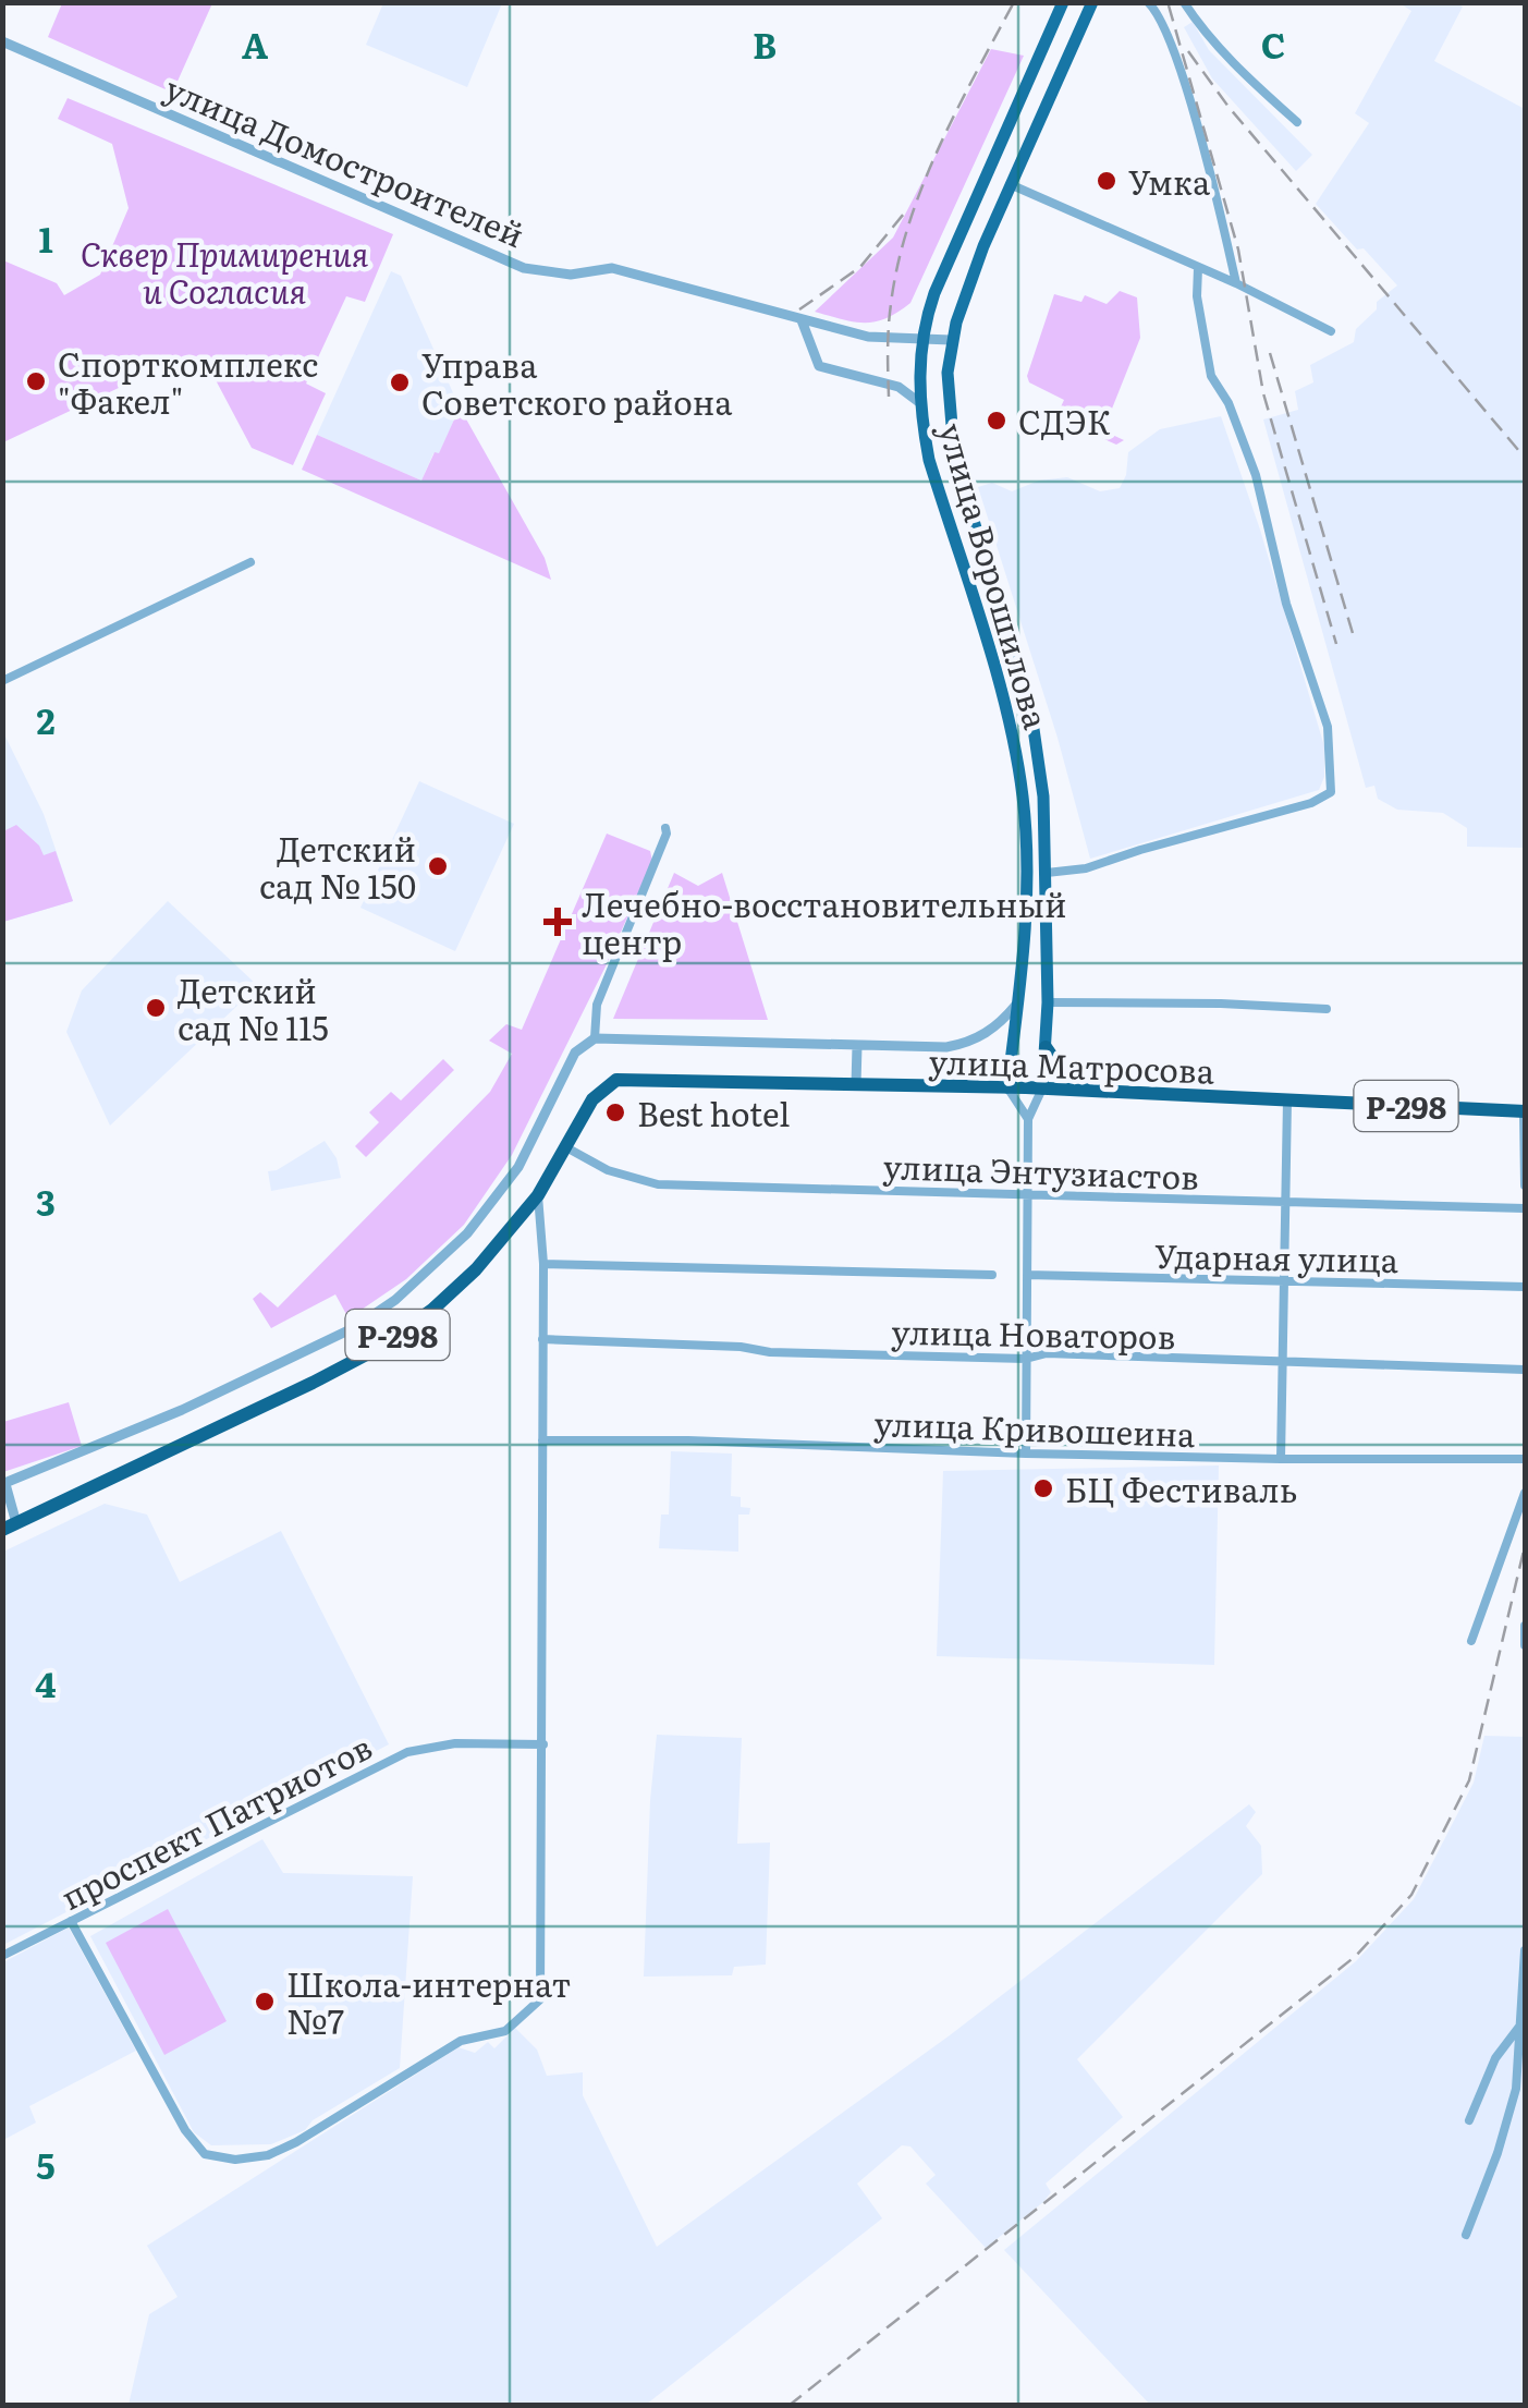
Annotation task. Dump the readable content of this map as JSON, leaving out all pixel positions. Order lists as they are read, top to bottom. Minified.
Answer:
{"streets":{"highway":["улица Матросова","Р-298"],"main road":["улица Ворошилова"],"street":["улица Домостроителей","улица Энтузиастов","Ударная улица","улица Новаторов","улица Кривошеина","проспект Патриотов"]},"crossings":[["улица Домостроителей","улица Ворошилова"],["улица Ворошилова","улица Матросова"],["улица Ворошилова","улица Энтузиастов"],["улица Ворошилова","Ударная улица"],["улица Ворошилова","улица Новаторов"],["улица Ворошилова","улица Кривошеина"],["улица Матросова","Р-298"],["улица Матросова","улица Энтузиастов"],["Р-298","улица Энтузиастов"]],"parks":["Сквер Примирения и Согласия"],"places":{"other":["Умка","Спорткомплекс \"Факел\"","Управа Советского района","СДЭК","Детский сад № 150","Детский сад № 115","Best hotel","БЦ Фестиваль","Школа-интернат №7"],"health":["Лечебно-восстановительный центр"]},"grid":{"columns":["A","B","C"],"rows":["1","2","3","4","5"]}}
